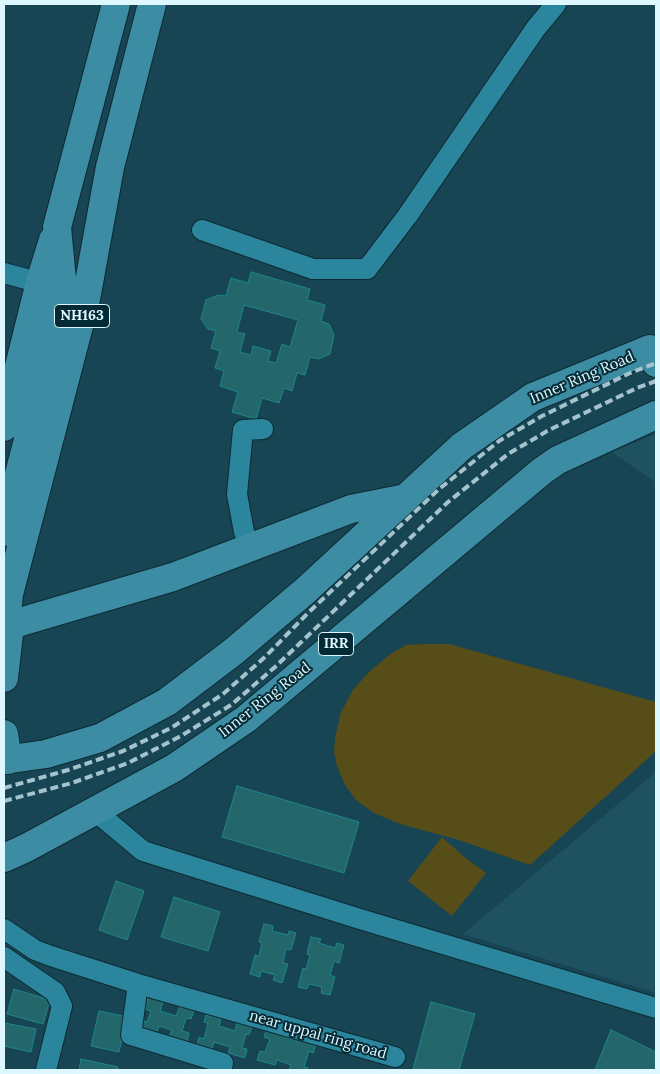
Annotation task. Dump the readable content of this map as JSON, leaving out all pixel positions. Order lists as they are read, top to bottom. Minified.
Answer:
{"streets":{"highway":["NH163","Inner Ring Road","IRR"],"street":["near uppal ring road"]}}
